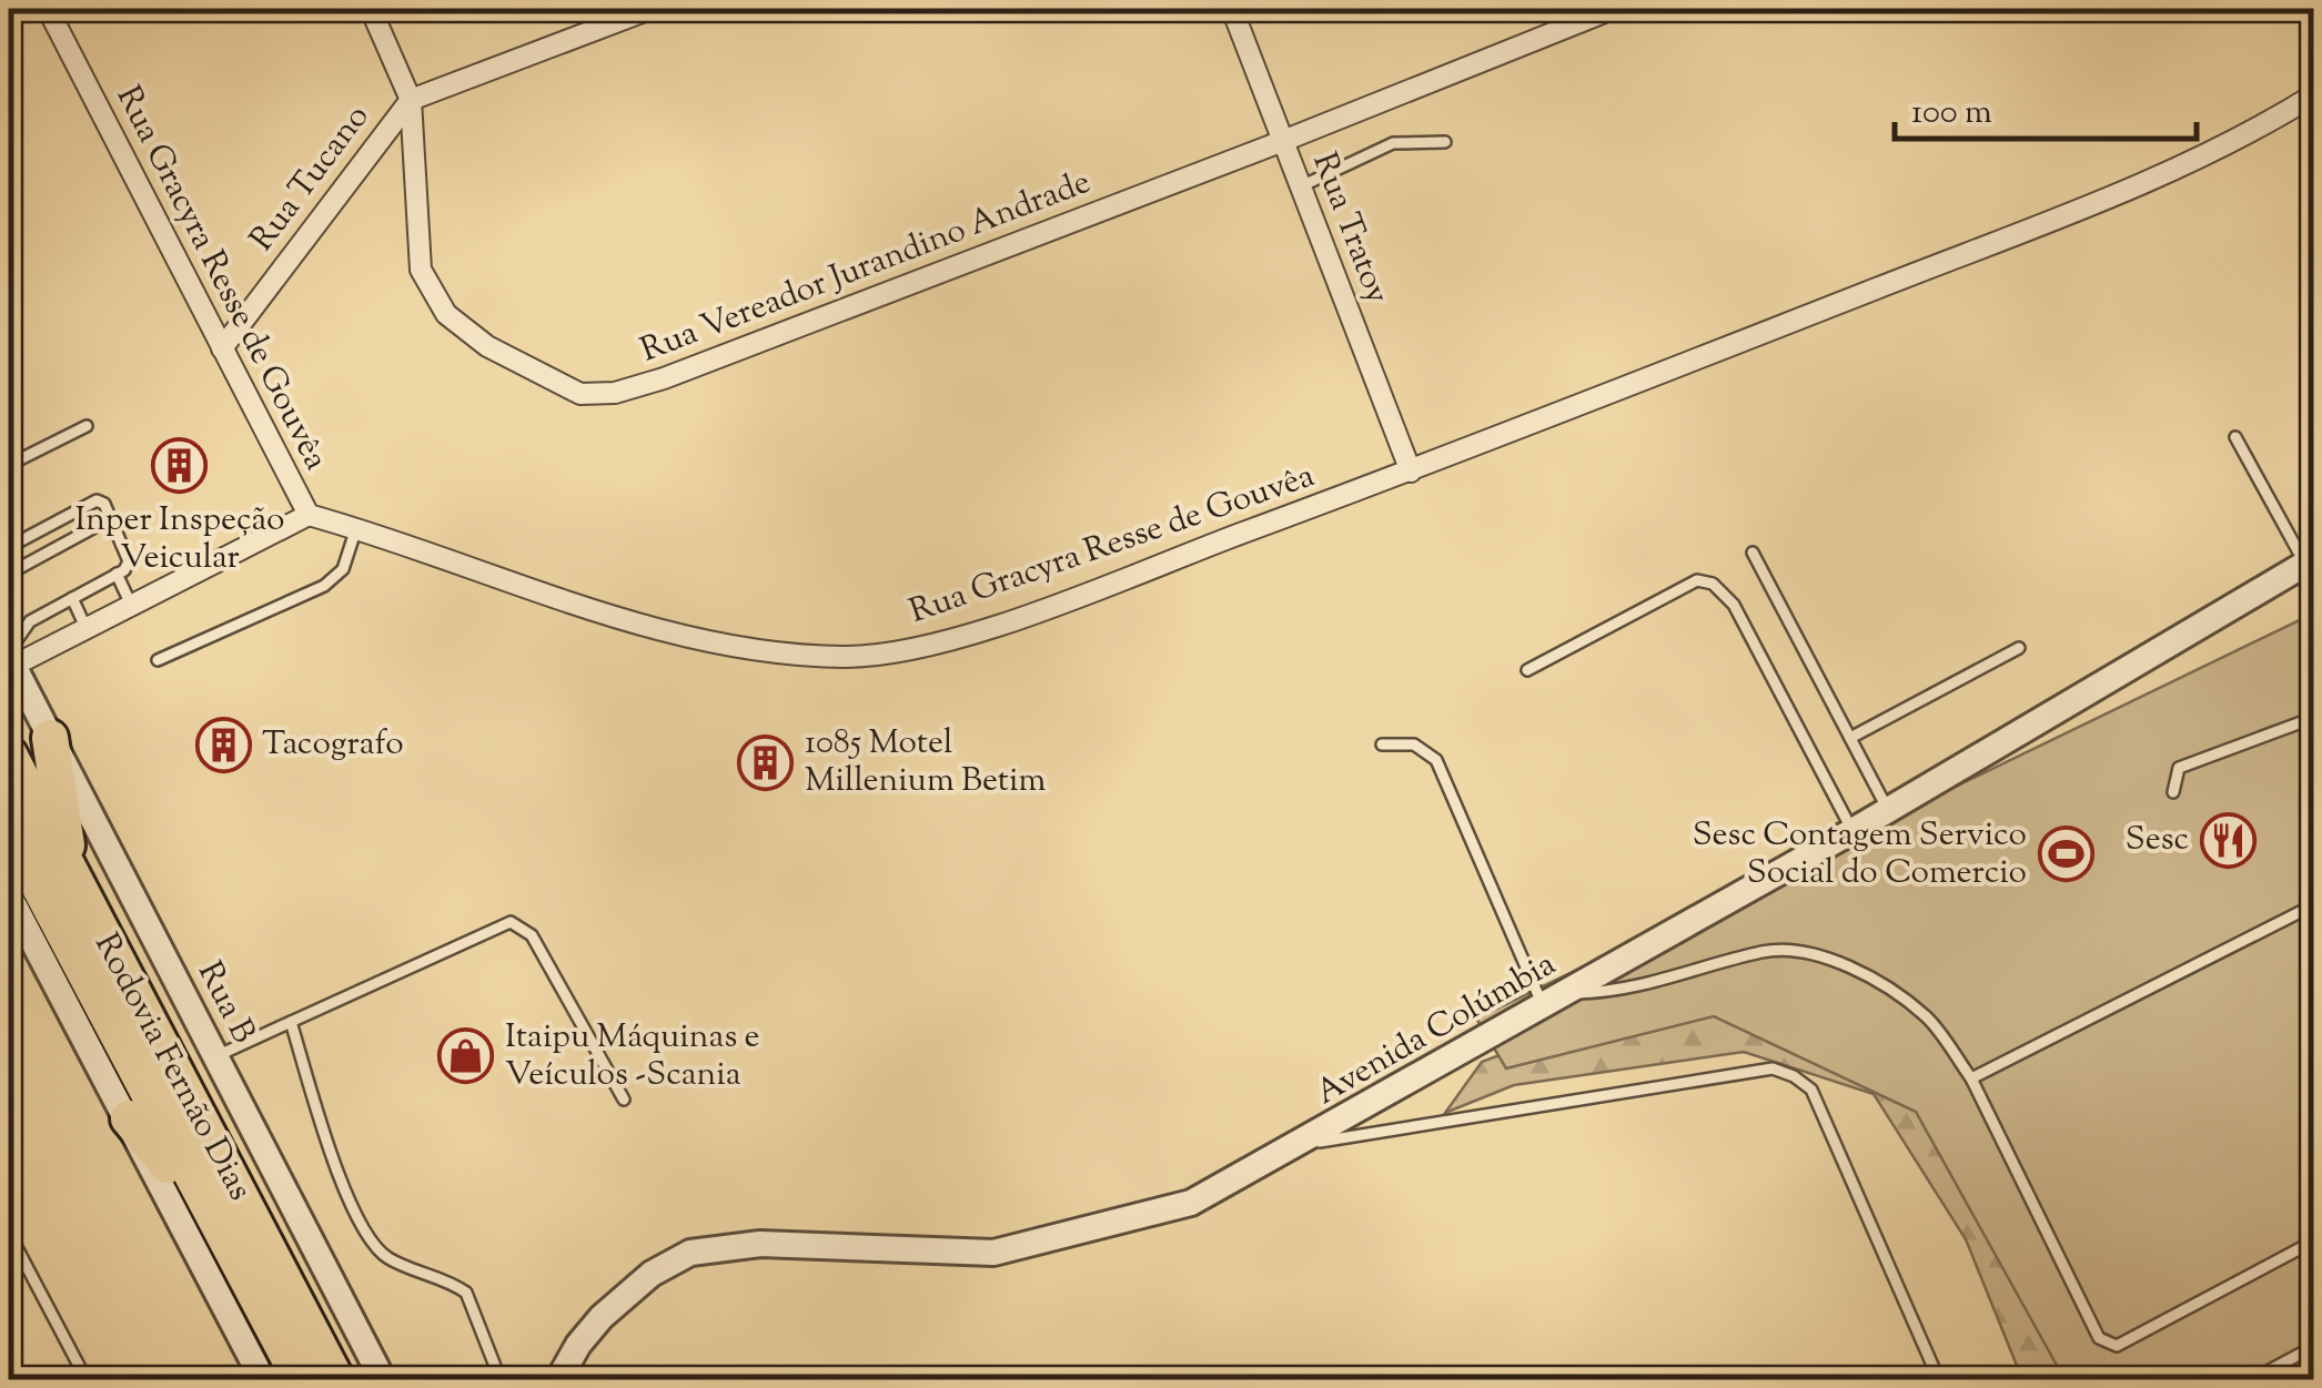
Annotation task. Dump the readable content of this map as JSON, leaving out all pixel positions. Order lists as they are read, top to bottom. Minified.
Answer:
{"streets":{"highway":["Rodovia Fernão Dias"],"street":["Rua Tucano","Rua Tratoy","Rua Vereador Jurandino Andrade","Rua Gracyra Resse de Gouvêa","Rua B","Avenida Colúmbia"]},"crossings":[["Rua Tucano","Rua Vereador Jurandino Andrade"],["Rua Tucano","Rua Gracyra Resse de Gouvêa"],["Rua Tratoy","Rua Vereador Jurandino Andrade"],["Rua Tratoy","Rua Gracyra Resse de Gouvêa"]],"places":{"building":["Inper Inspeção Veicular","Tacografo","1085 Motel Millenium Betim"],"restaurant":["Sesc"],"sports":["Sesc Contagem Servico Social do Comercio"],"shop":["Itaipu Máquinas e Veículos -Scania"]},"scale_bar":"100 m"}
